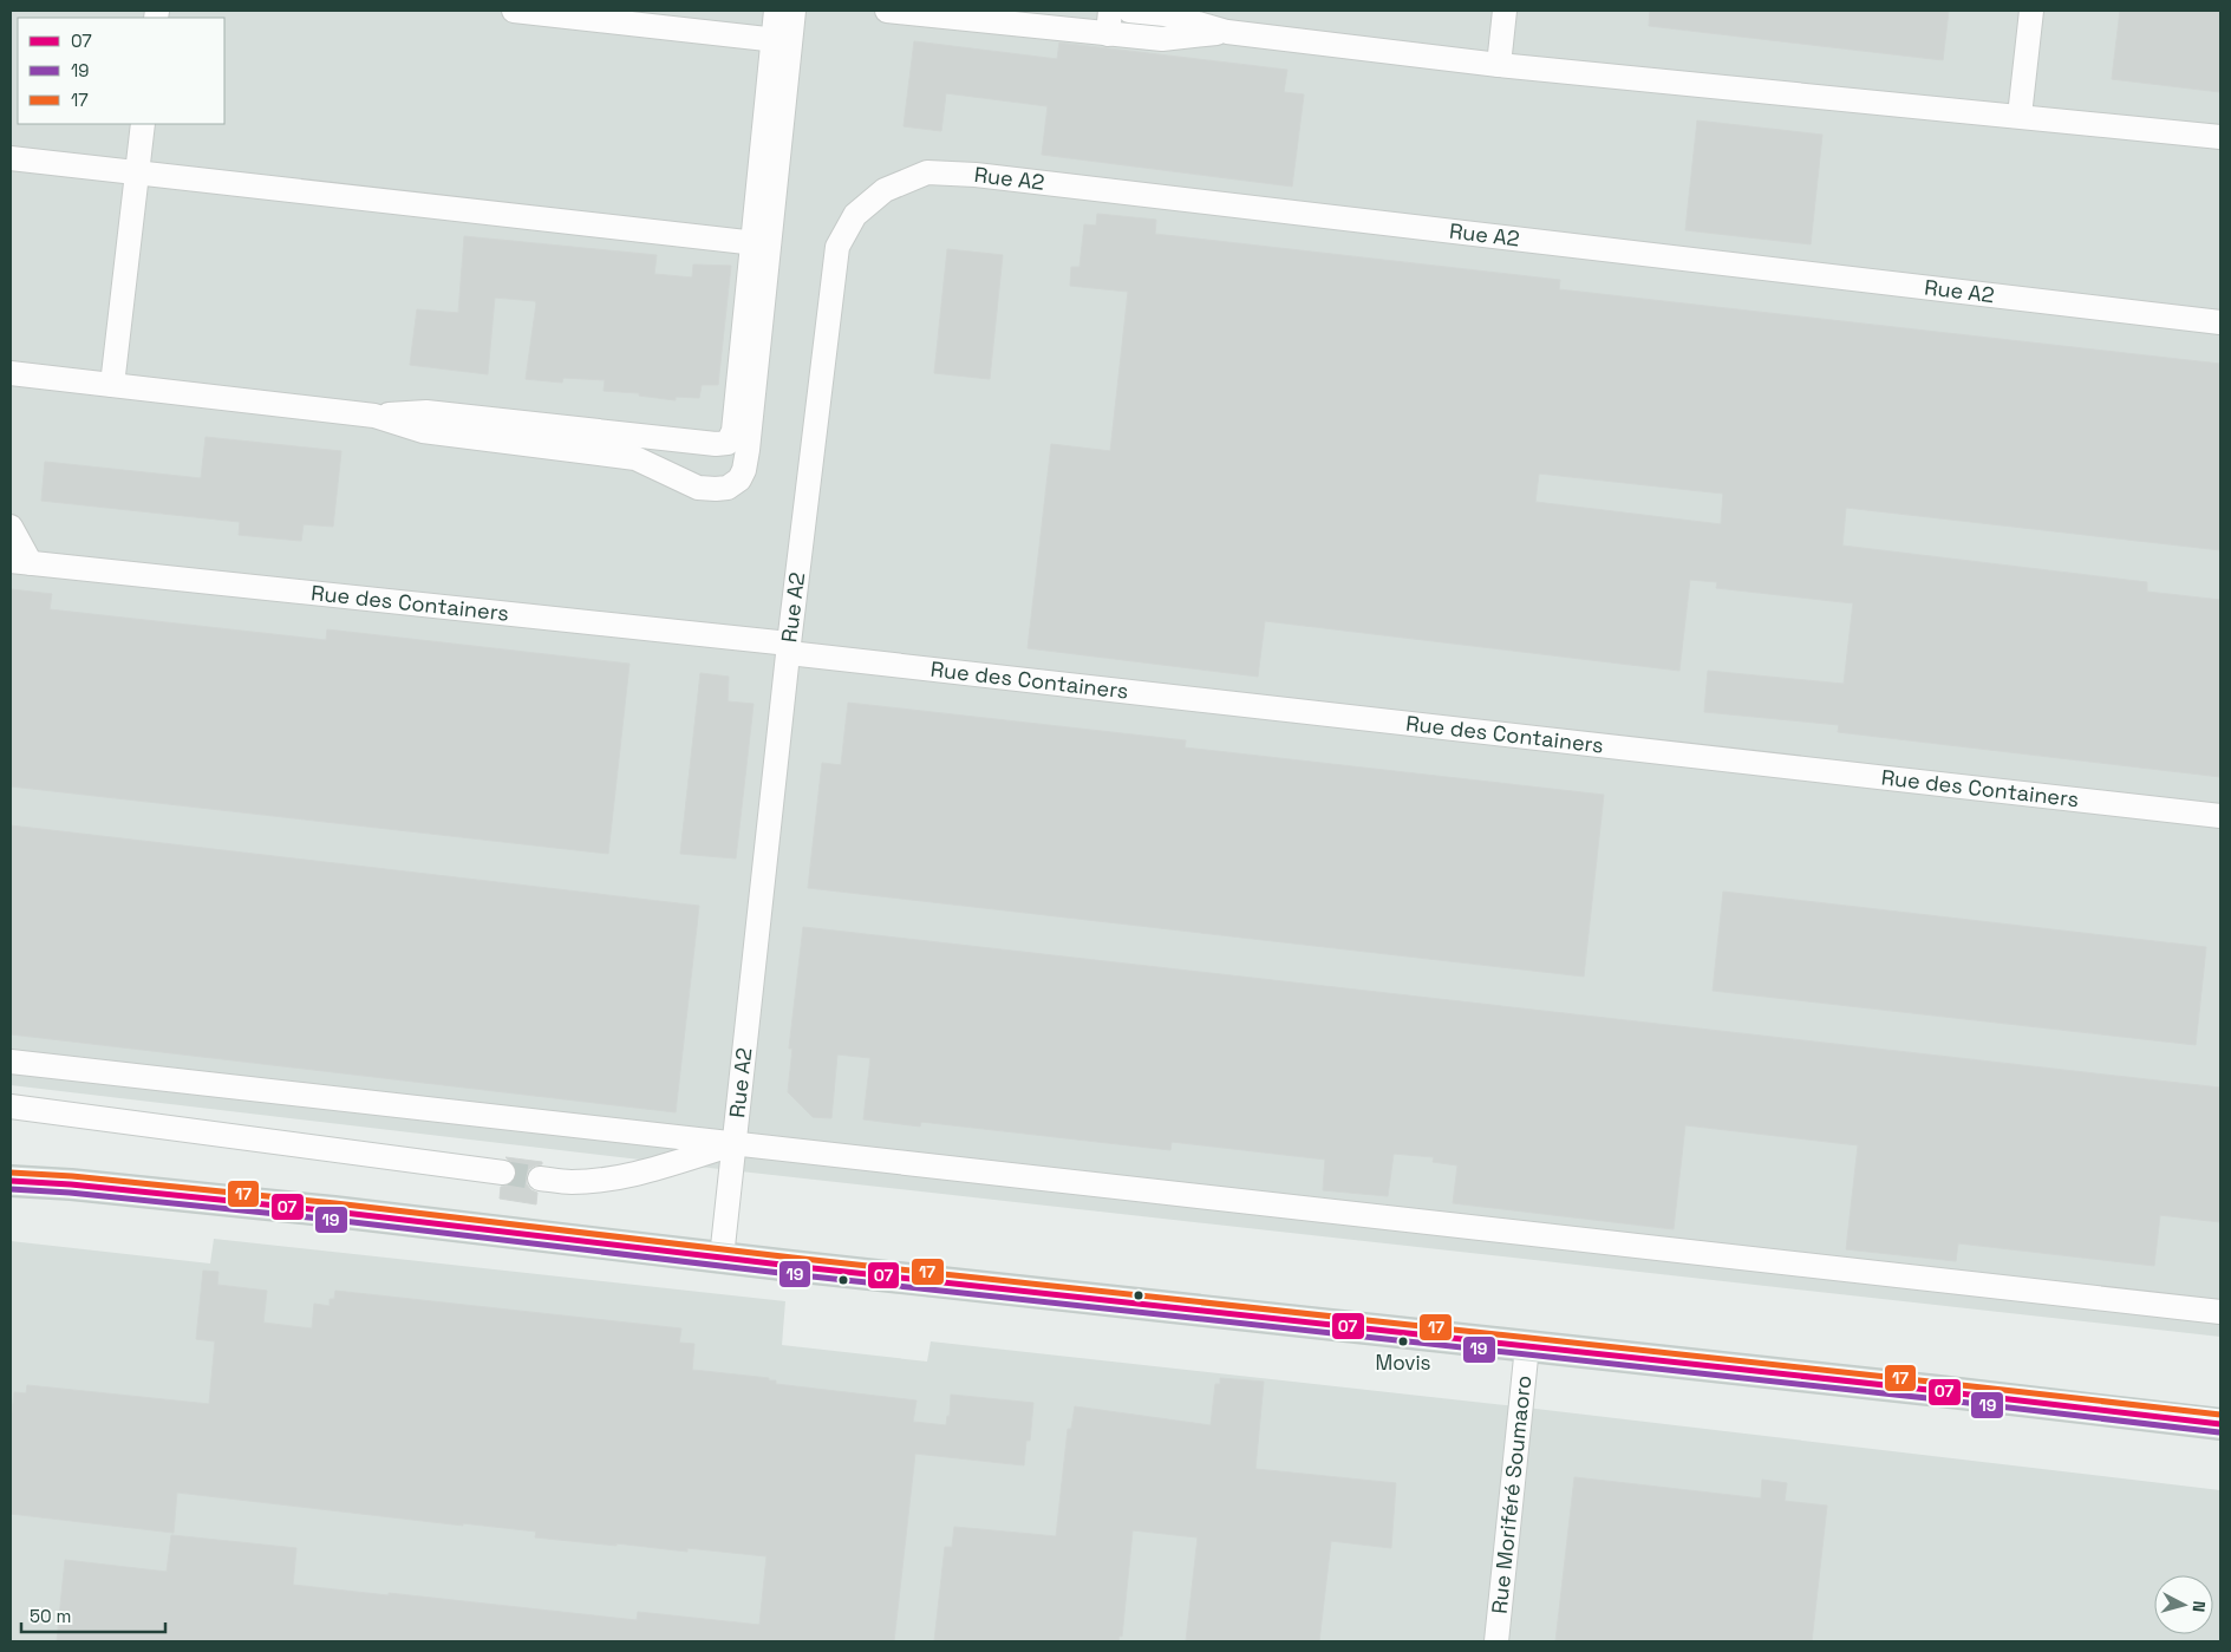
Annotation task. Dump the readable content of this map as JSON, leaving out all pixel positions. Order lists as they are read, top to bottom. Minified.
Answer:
{"streets":{"street":["Rue A2","Rue des Containers","Rue Moriféré Soumaoro"]},"crossings":[["Rue A2","Rue des Containers"]],"places":["Movis"],"lines":["transit line 17","transit line 07","transit line 19"],"legend":["07","19","17"],"scale_bar":"50 m","north":"right"}
